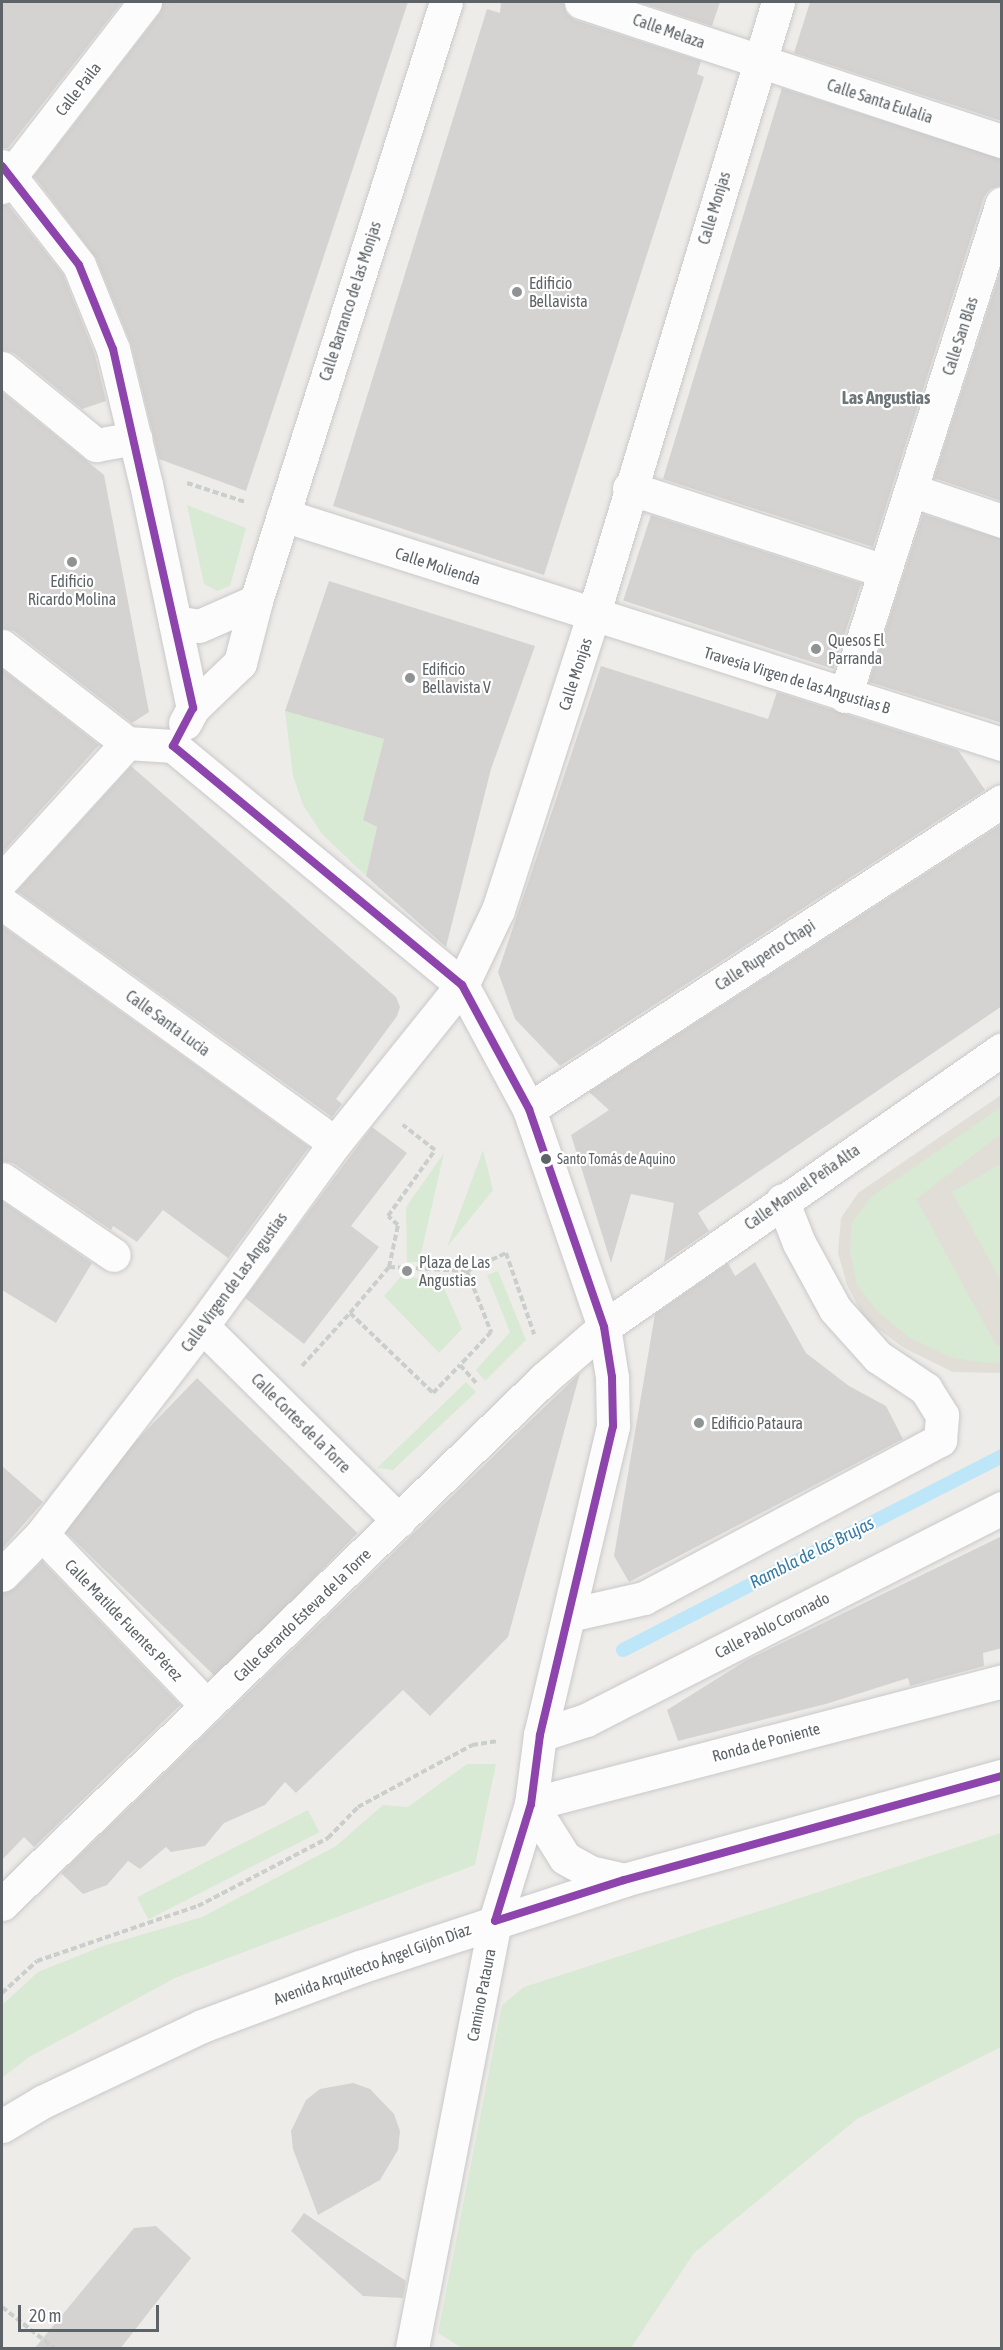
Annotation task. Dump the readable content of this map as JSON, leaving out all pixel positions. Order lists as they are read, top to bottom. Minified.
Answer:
{"streets":{"street":["Calle Melaza","Calle Paila","Calle Santa Eulalia","Calle Monjas","Calle Barranco de las Monjas","Calle San Blas","Calle Molienda","Travesia Virgen de las Angustias B","Calle Ruperto Chapi","Calle Santa Lucia","Calle Manuel Peña Alta","Calle Virgen de Las Angustias","Calle Cortes de la Torre","Calle Gerardo Esteva de la Torre","Calle Matilde Fuentes Pérez","Calle Pablo Coronado","Ronda de Poniente","Avenida Arquitecto Ángel Gijón Díaz","Camino Pataura"]},"crossings":[["Calle Melaza","Calle Santa Eulalia"],["Calle Melaza","Calle Monjas"],["Calle Santa Eulalia","Calle Monjas"],["Calle Monjas","Calle Molienda"],["Calle Monjas","Travesia Virgen de las Angustias B"],["Calle Monjas","Calle Virgen de Las Angustias"],["Calle Barranco de las Monjas","Calle Molienda"],["Calle San Blas","Travesia Virgen de las Angustias B"],["Calle Molienda","Travesia Virgen de las Angustias B"],["Calle Santa Lucia","Calle Virgen de Las Angustias"],["Calle Manuel Peña Alta","Calle Gerardo Esteva de la Torre"],["Calle Manuel Peña Alta","Camino Pataura"],["Calle Virgen de Las Angustias","Calle Cortes de la Torre"],["Calle Virgen de Las Angustias","Calle Matilde Fuentes Pérez"],["Calle Cortes de la Torre","Calle Gerardo Esteva de la Torre"],["Calle Gerardo Esteva de la Torre","Calle Matilde Fuentes Pérez"],["Calle Gerardo Esteva de la Torre","Camino Pataura"],["Calle Pablo Coronado","Camino Pataura"],["Ronda de Poniente","Camino Pataura"],["Avenida Arquitecto Ángel Gijón Díaz","Camino Pataura"]],"districts":["Las Angustias"],"water":["Rambla de las Brujas"],"places":["Edificio Bellavista","Edificio Ricardo Molina","Quesos El Parranda","Edificio Bellavista V","Santo Tomás de Aquino","Plaza de Las Angustias","Edificio Pataura"],"scale_bar":"20 m"}
